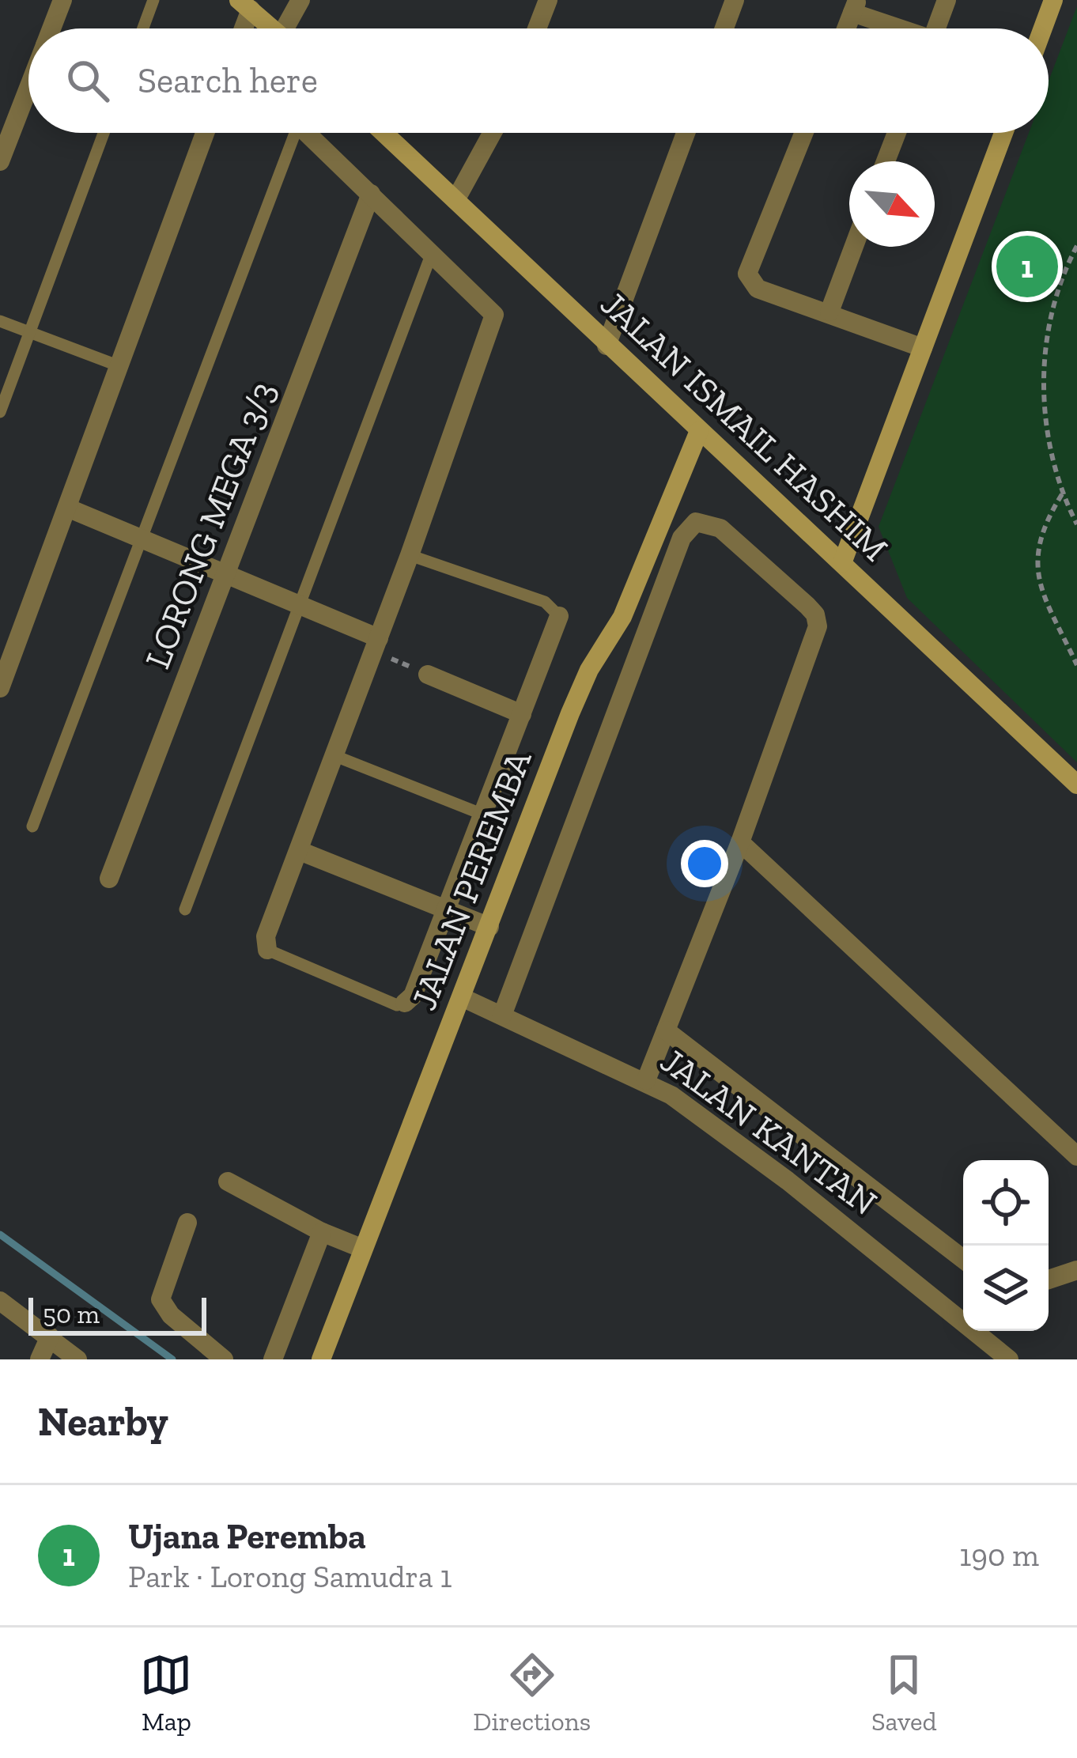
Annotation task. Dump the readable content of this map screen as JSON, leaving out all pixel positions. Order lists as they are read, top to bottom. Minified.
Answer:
{"streets":{"street":["JALAN ISMAIL HASHIM","LORONG MEGA 3/3","JALAN PEREMBA","JALAN KANTAN"]},"crossings":[["JALAN ISMAIL HASHIM","JALAN PEREMBA"],["JALAN PEREMBA","JALAN KANTAN"]],"scale_bar":"50 m","north":"bottom right","page":{"search":"Search here","pins":"1","scale":"50 m","heading":"Nearby","list":[{"mark":"1","name":"Ujana Peremba","note":"Park · Lorong Samudra 1","value":"190 m"}],"nav":["Map","Directions","Saved"]}}
